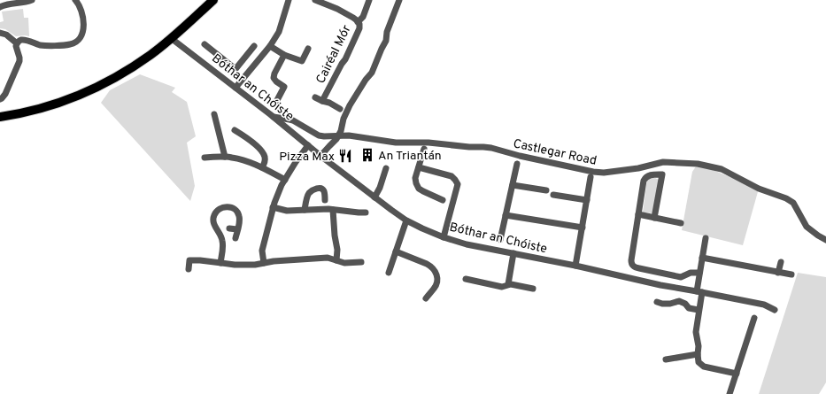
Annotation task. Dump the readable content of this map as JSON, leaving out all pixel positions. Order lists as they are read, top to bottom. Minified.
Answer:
{"streets":{"street":["Cairéal Mór","Bóthar an Chóiste","Castlegar Road"]},"crossings":[["Bóthar an Chóiste","Castlegar Road"]],"places":{"building":["An Triantán"],"restaurant":["Pizza Max"]}}
